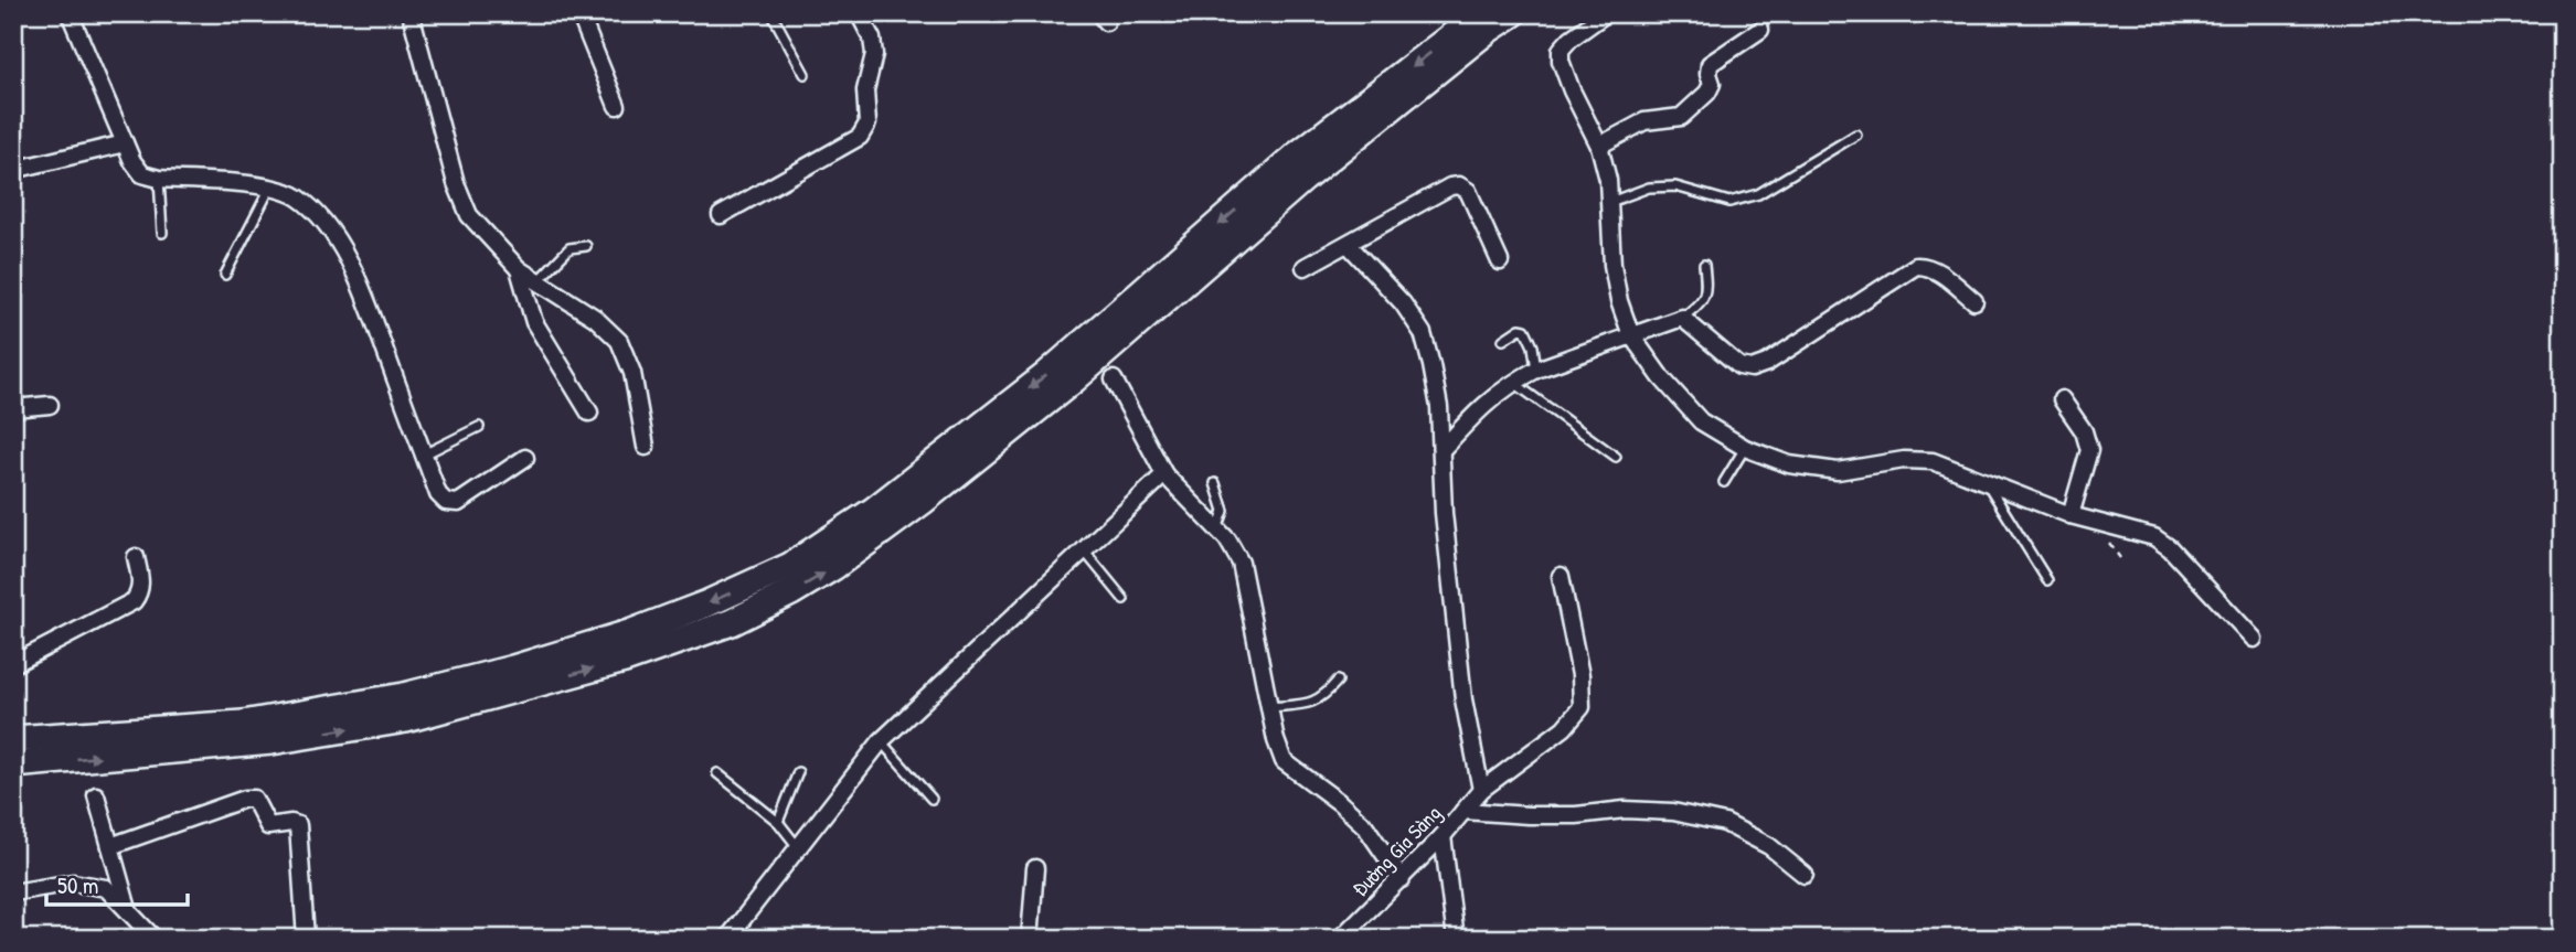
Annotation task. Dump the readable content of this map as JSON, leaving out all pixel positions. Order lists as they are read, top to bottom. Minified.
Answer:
{"streets":{"street":["Đường Gia Sàng"]},"scale_bar":"50 m"}
